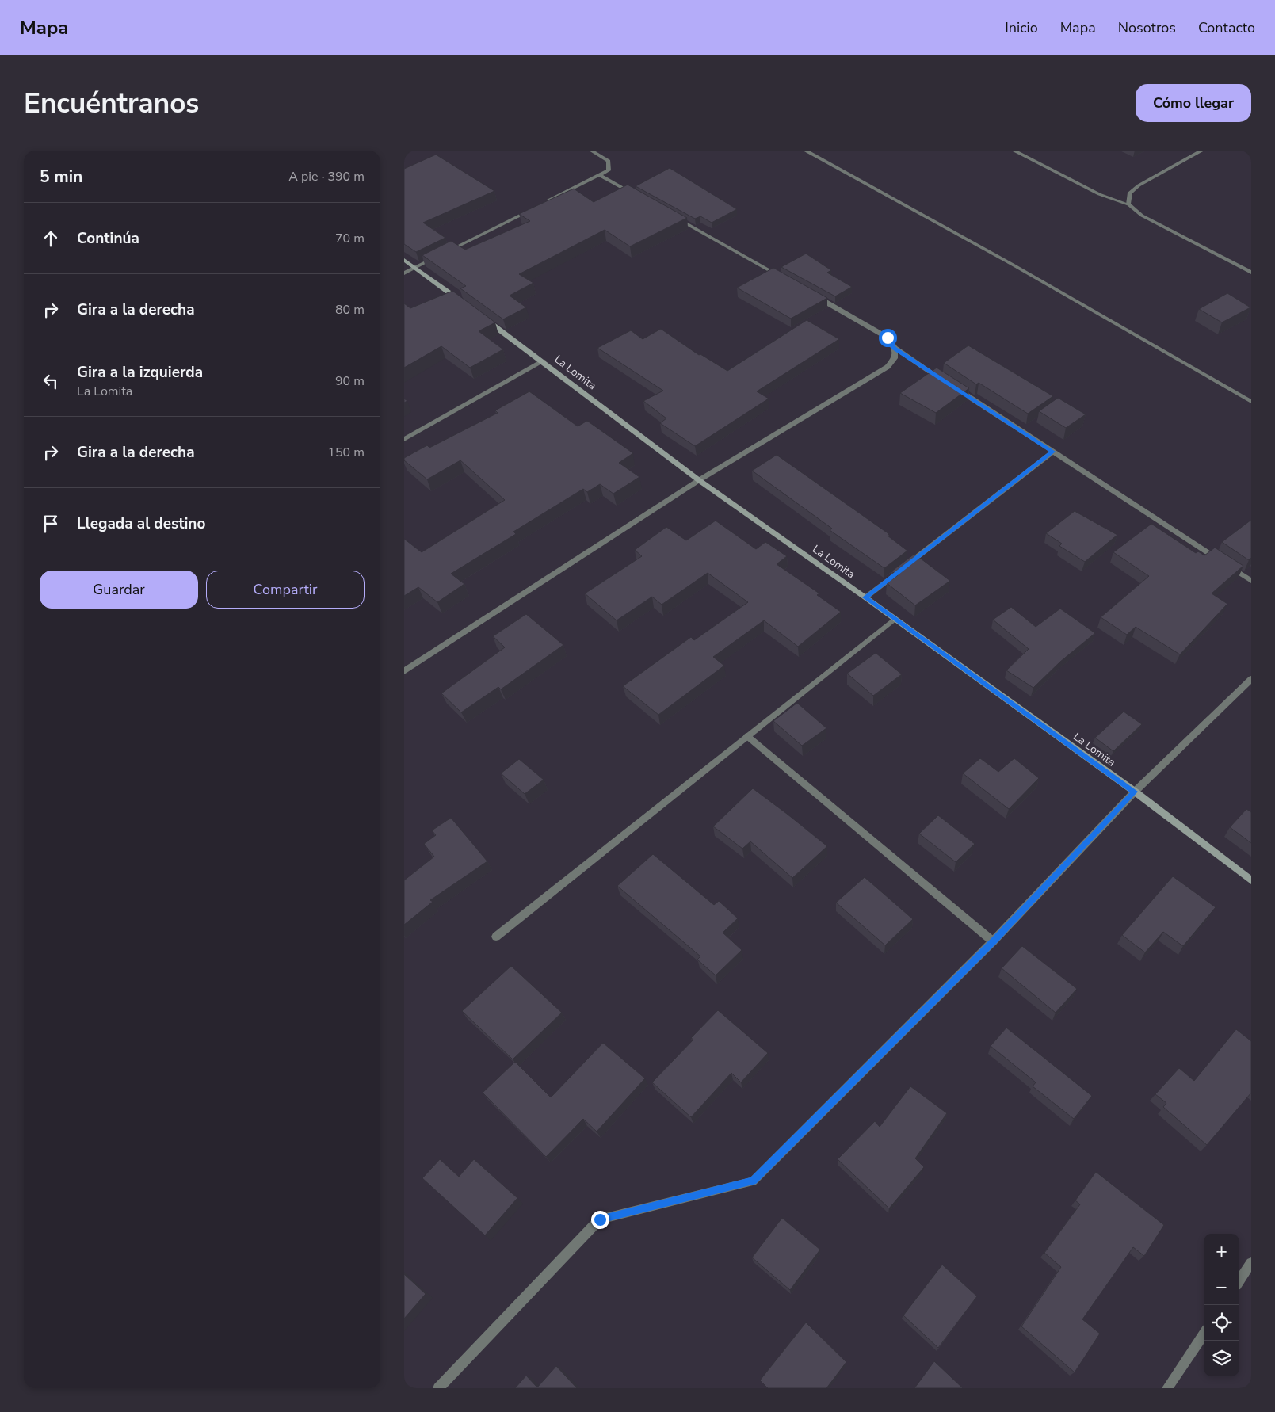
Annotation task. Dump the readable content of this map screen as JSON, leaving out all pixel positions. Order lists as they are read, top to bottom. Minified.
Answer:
{"streets":{"street":["La Lomita"]},"page":{"header":"Mapa","nav":["Inicio","Mapa","Nosotros","Contacto"],"buttons":["Cómo llegar",["Guardar","Compartir"]],"title":"Encuéntranos","heading":["5 min","A pie · 390 m"],"list":[["Continúa","70 m"],["Gira a la derecha","80 m"],["Gira a la izquierda","La Lomita","90 m"],["Gira a la derecha","150 m"],"Llegada al destino"],"map_buttons":["+","−"]}}
